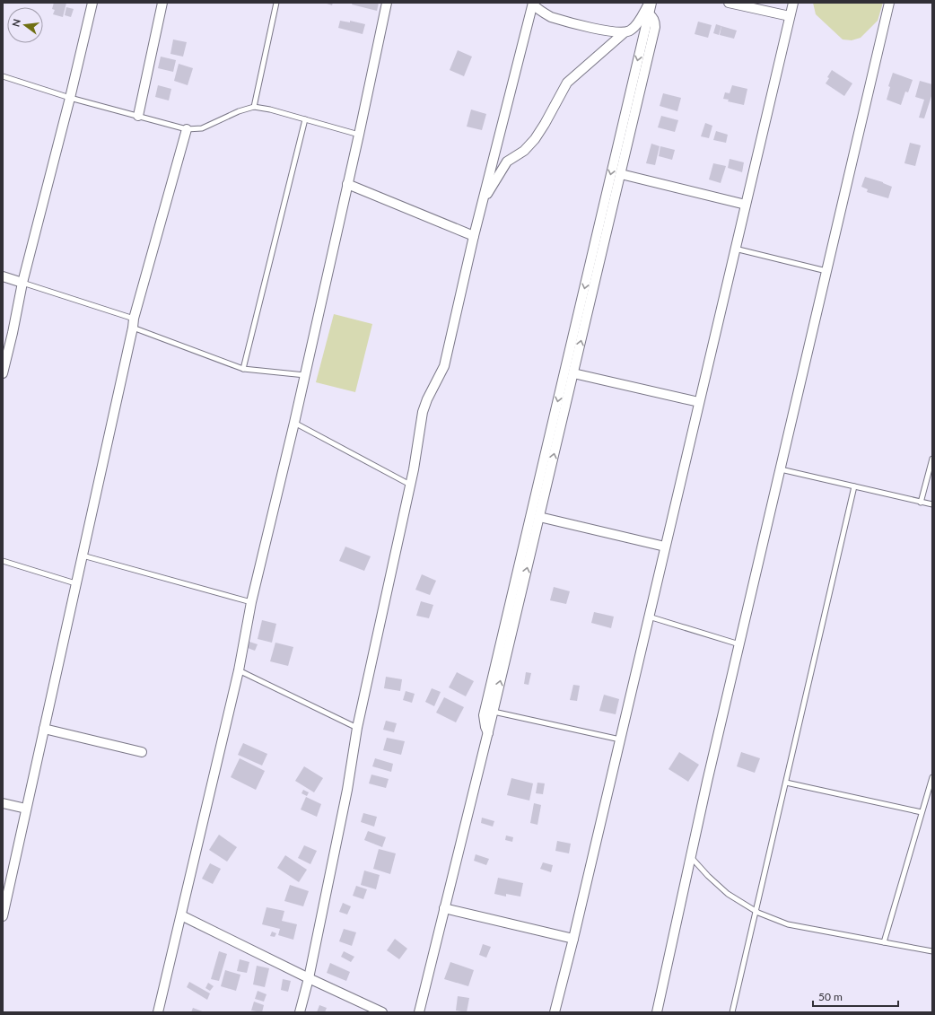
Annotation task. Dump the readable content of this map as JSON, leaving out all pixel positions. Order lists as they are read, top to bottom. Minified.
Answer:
{"scale_bar":"50 m","north":"left"}
